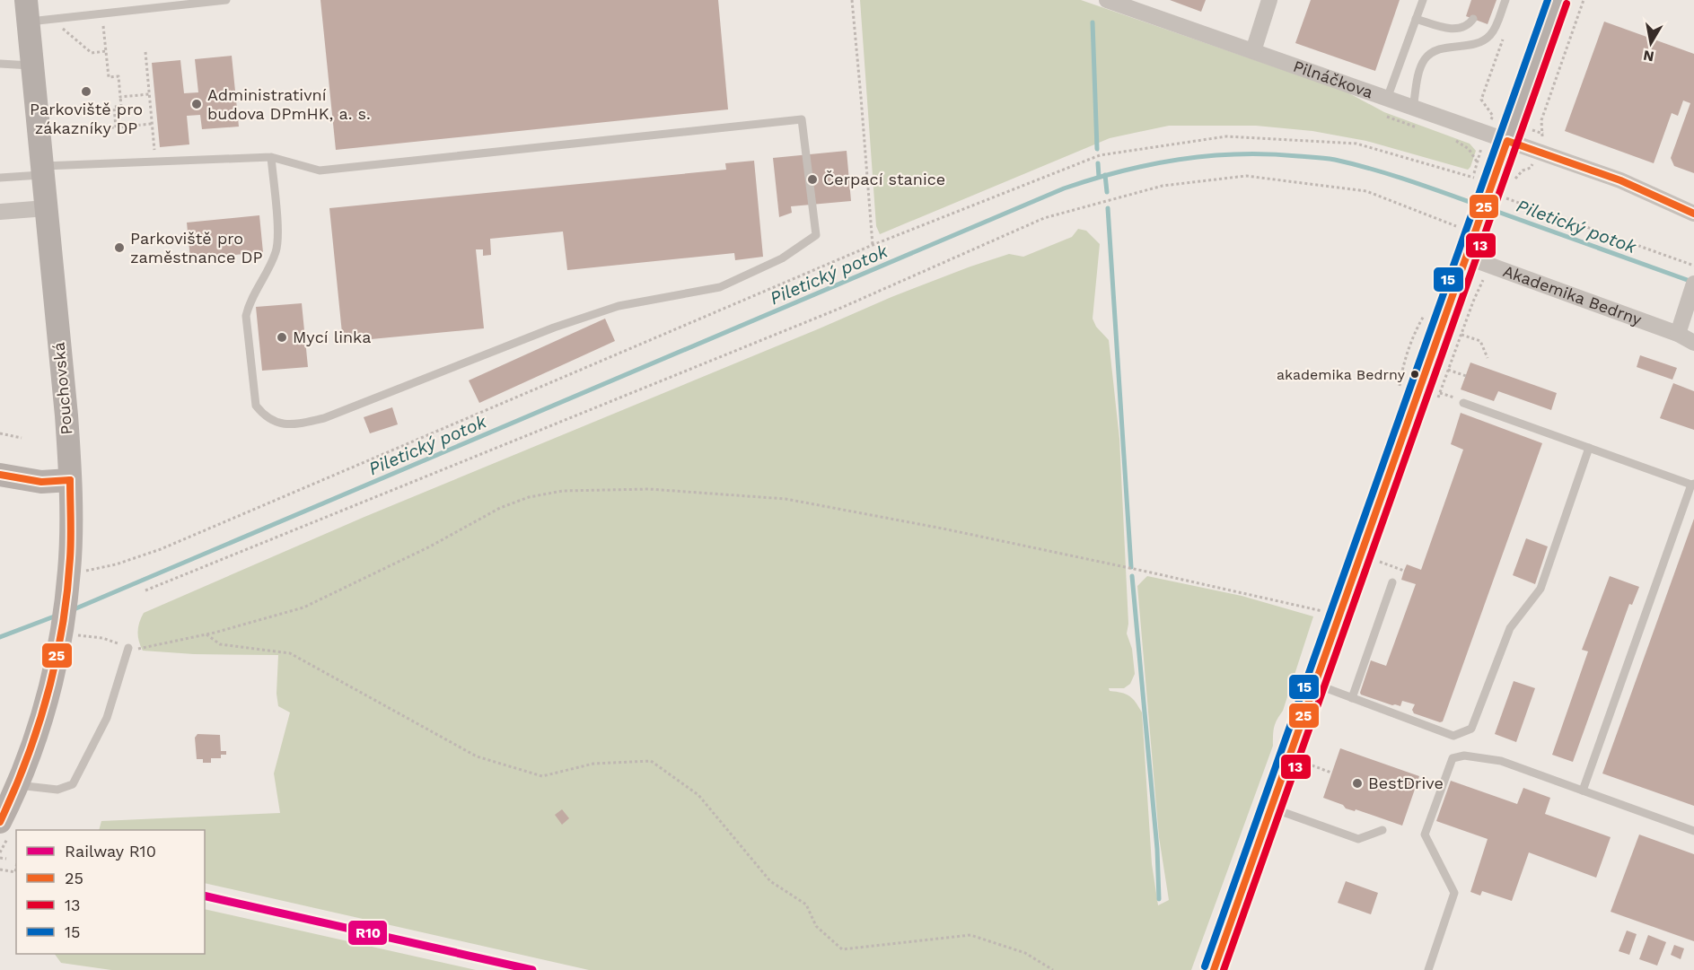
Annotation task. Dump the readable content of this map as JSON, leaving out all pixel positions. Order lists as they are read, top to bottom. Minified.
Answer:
{"streets":{"street":["Pilnáčkova","Akademika Bedrny","Pouchovská"]},"water":["Piletický potok"],"places":["Parkoviště pro zákazníky DP","Administrativní budova DPmHK, a. s.","Čerpací stanice","Parkoviště pro zaměstnance DP","Mycí linka","akademika Bedrny","BestDrive"],"lines":["transit line 15","transit line 13","transit line 25","rail line R10"],"legend":["Railway R10","25","13","15"],"north":"bottom"}
